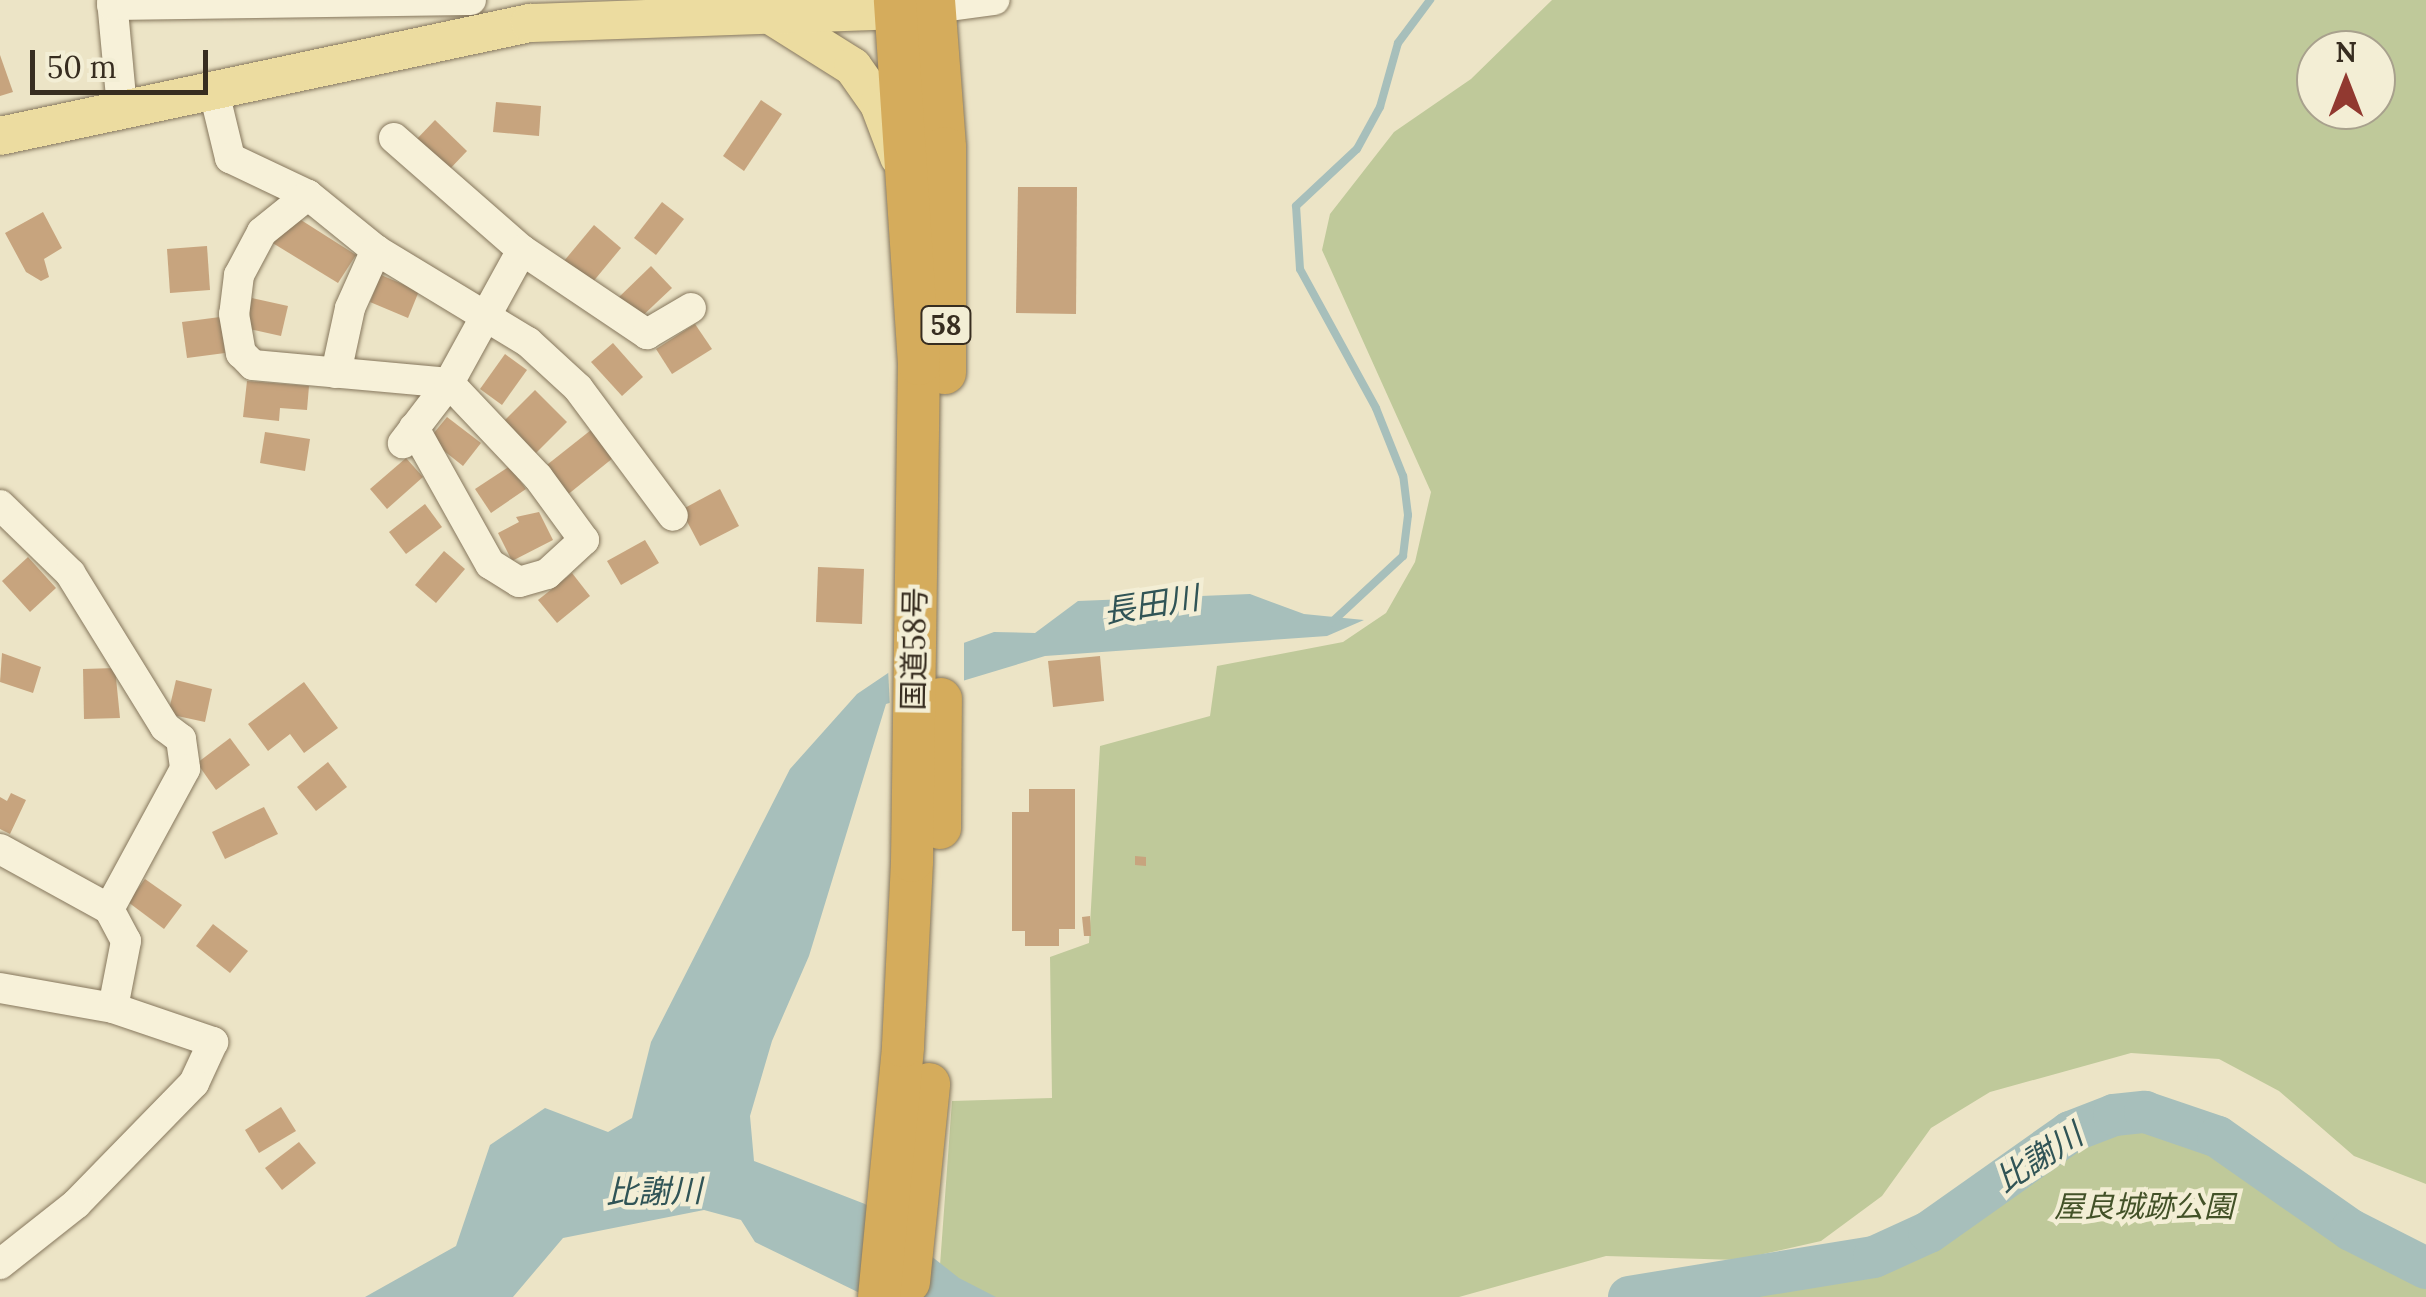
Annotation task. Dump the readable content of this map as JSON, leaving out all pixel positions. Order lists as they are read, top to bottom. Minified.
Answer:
{"streets":{"highway":["58","国道58号"]},"water":["長田川","比謝川"],"parks":["屋良城跡公園"],"scale_bar":"50 m","north":"top"}
